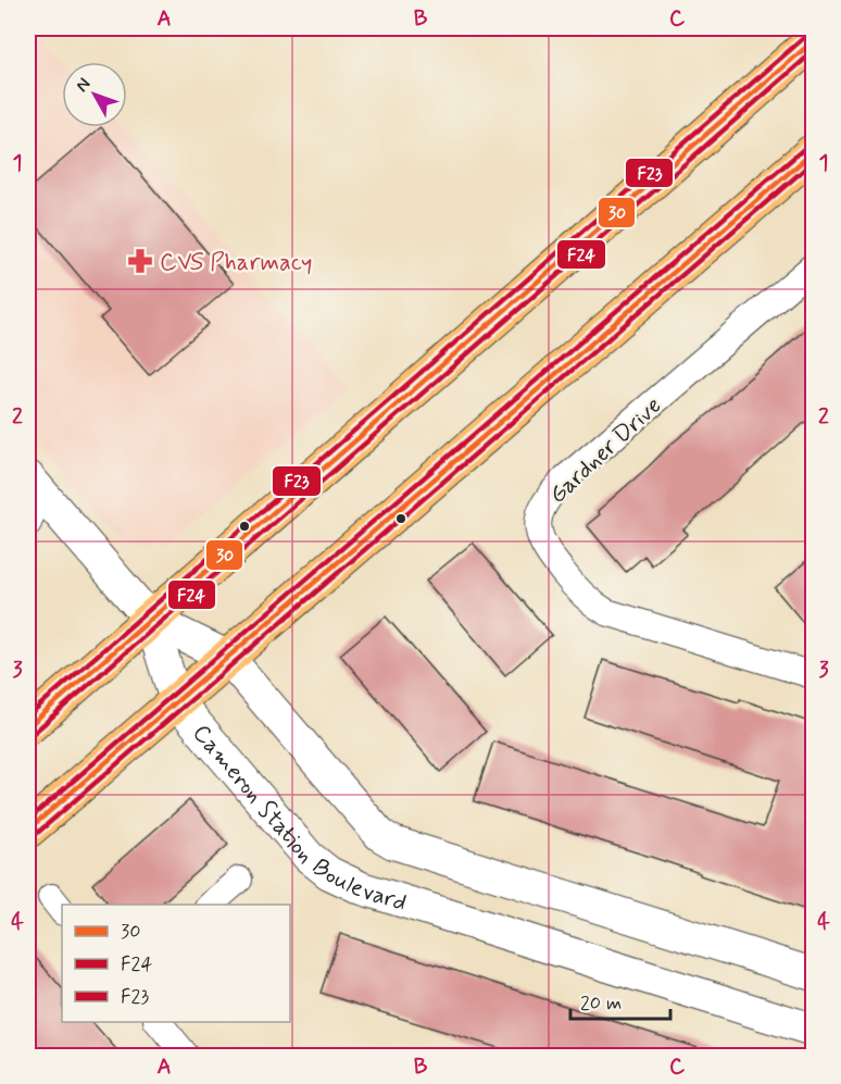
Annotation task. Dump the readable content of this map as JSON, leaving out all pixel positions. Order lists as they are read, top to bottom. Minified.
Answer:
{"streets":{"street":["Gardner Drive","Cameron Station Boulevard"]},"places":{"pharmacy":["CVS Pharmacy"]},"lines":["transit line F23","transit line 30","transit line F24"],"legend":["30","F24","F23"],"scale_bar":"20 m","north":"top left","grid":{"columns":["A","B","C"],"rows":["1","2","3","4"]}}
